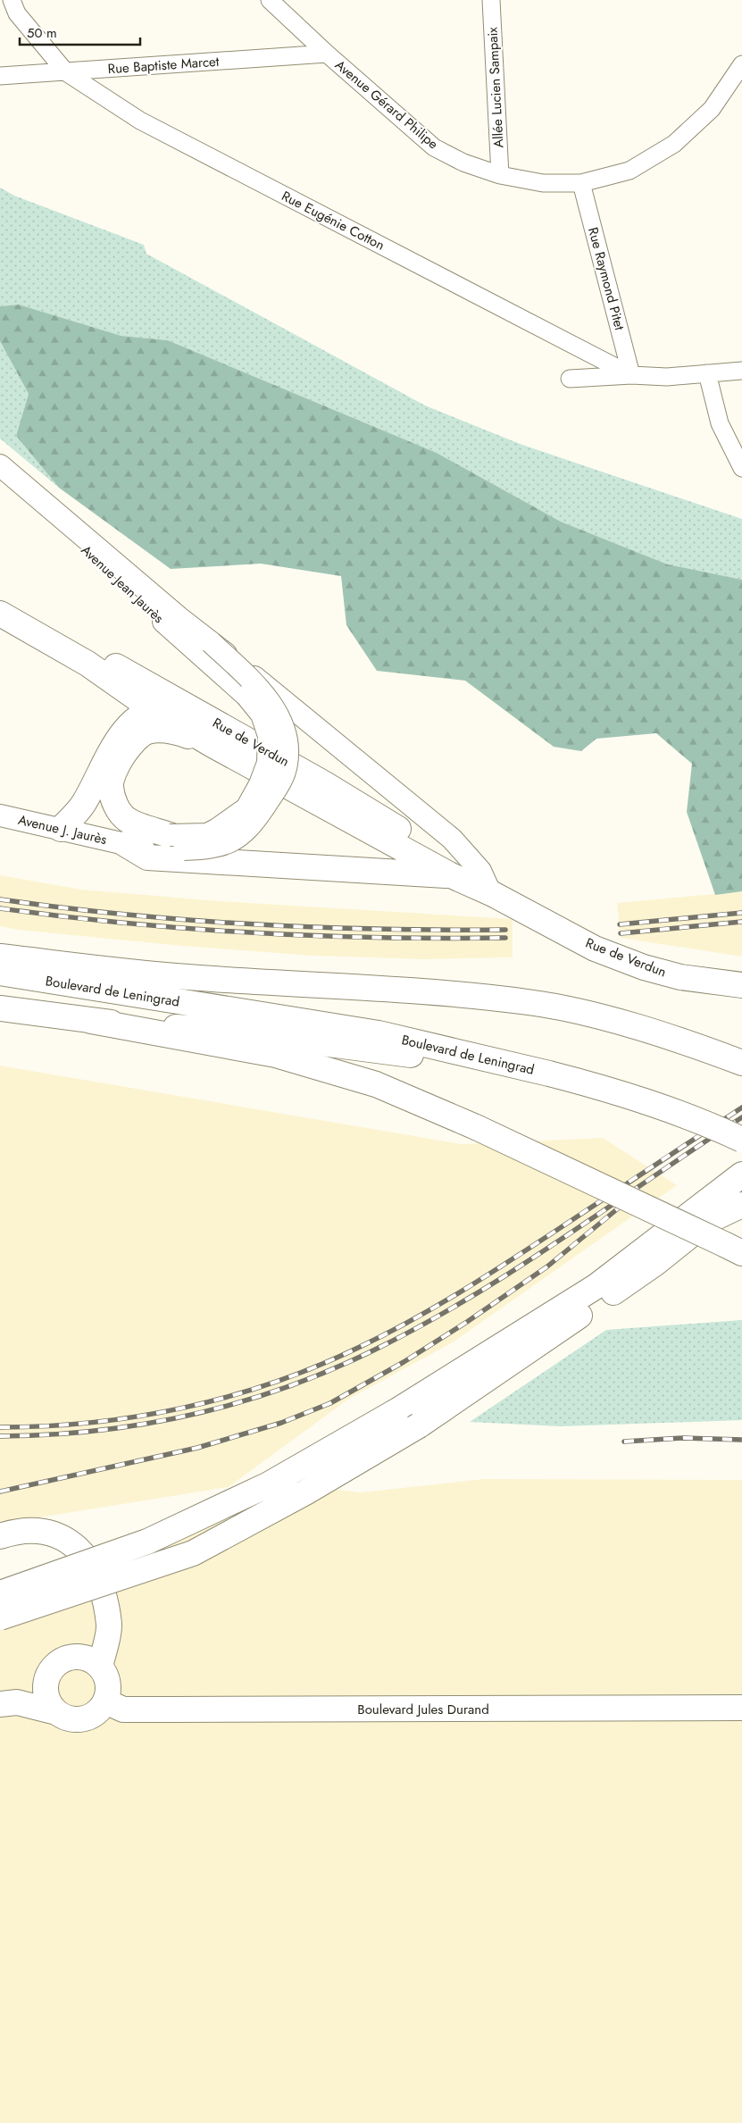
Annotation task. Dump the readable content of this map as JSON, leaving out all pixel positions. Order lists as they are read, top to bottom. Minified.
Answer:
{"streets":{"main road":["Rue de Verdun","Boulevard de Leningrad","Boulevard Jules Durand"],"street":["Rue Baptiste Marcet","Allée Lucien Sampaix","Avenue Gérard Philipe","Rue Eugénie Cotton","Rue Raymond Pitet","Avenue Jean Jaurès","Avenue J. Jaurès"]},"crossings":[["Rue Baptiste Marcet","Avenue Gérard Philipe"],["Rue Baptiste Marcet","Rue Eugénie Cotton"],["Allée Lucien Sampaix","Avenue Gérard Philipe"],["Avenue Gérard Philipe","Rue Raymond Pitet"],["Rue Eugénie Cotton","Rue Raymond Pitet"]],"scale_bar":"50 m"}
